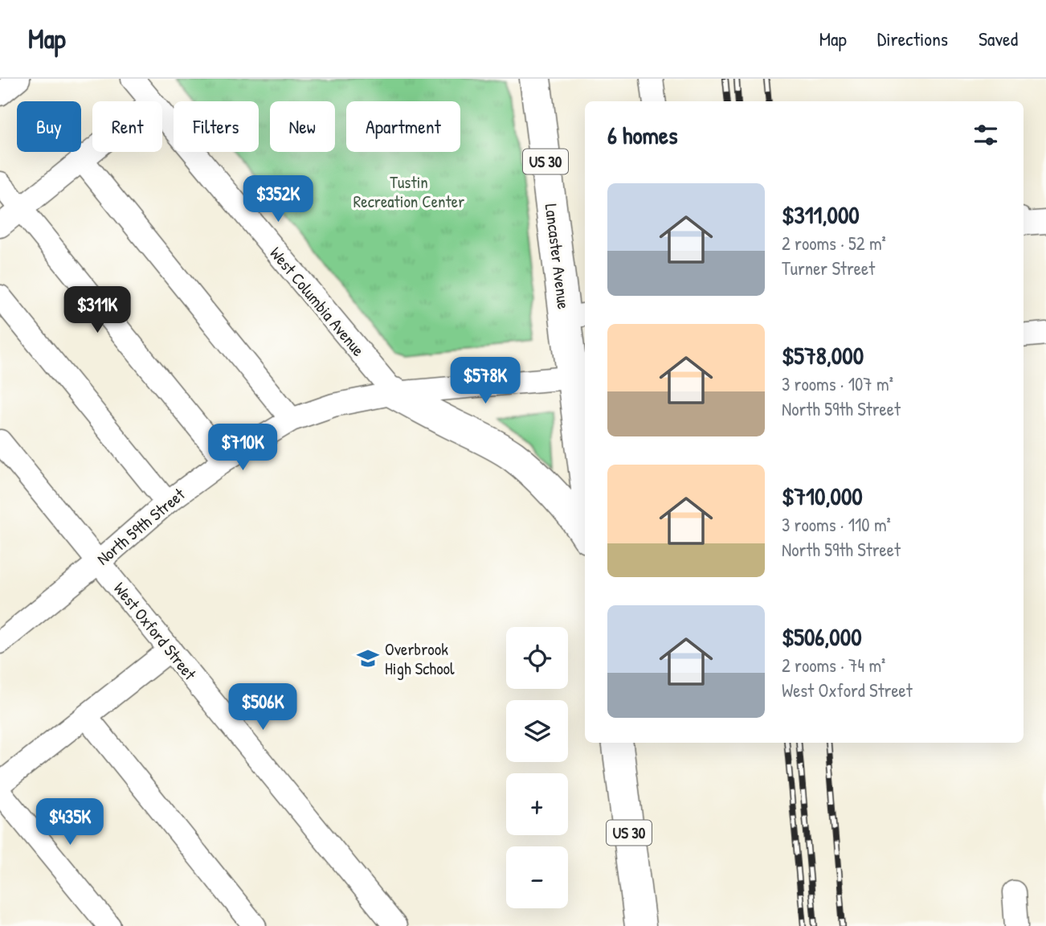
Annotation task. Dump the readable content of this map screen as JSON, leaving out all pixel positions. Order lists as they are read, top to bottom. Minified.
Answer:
{"streets":{"highway":["US 30","Lancaster Avenue"],"street":["West Columbia Avenue","North 59th Street","West Oxford Street"]},"crossings":[["Lancaster Avenue","North 59th Street"],["West Columbia Avenue","North 59th Street"],["North 59th Street","West Oxford Street"]],"parks":["Tustin Recreation Center"],"places":{"school or university":["Overbrook High School"]},"page":{"header":"Map","nav":["Map","Directions","Saved"],"chip":["Buy","Rent","Filters","New","Apartment"],"heading":"6 homes","list":[{"name":"$311,000","note":"2 rooms · 52 m² · Turner Street"},{"name":"$578,000","note":"3 rooms · 107 m² · North 59th Street"},{"name":"$710,000","note":"3 rooms · 110 m² · North 59th Street"},{"name":"$506,000","note":"2 rooms · 74 m² · West Oxford Street"}],"price":["$352K","$311K","$578K","$710K","$506K","$435K"],"map_buttons":["+","−"]}}
